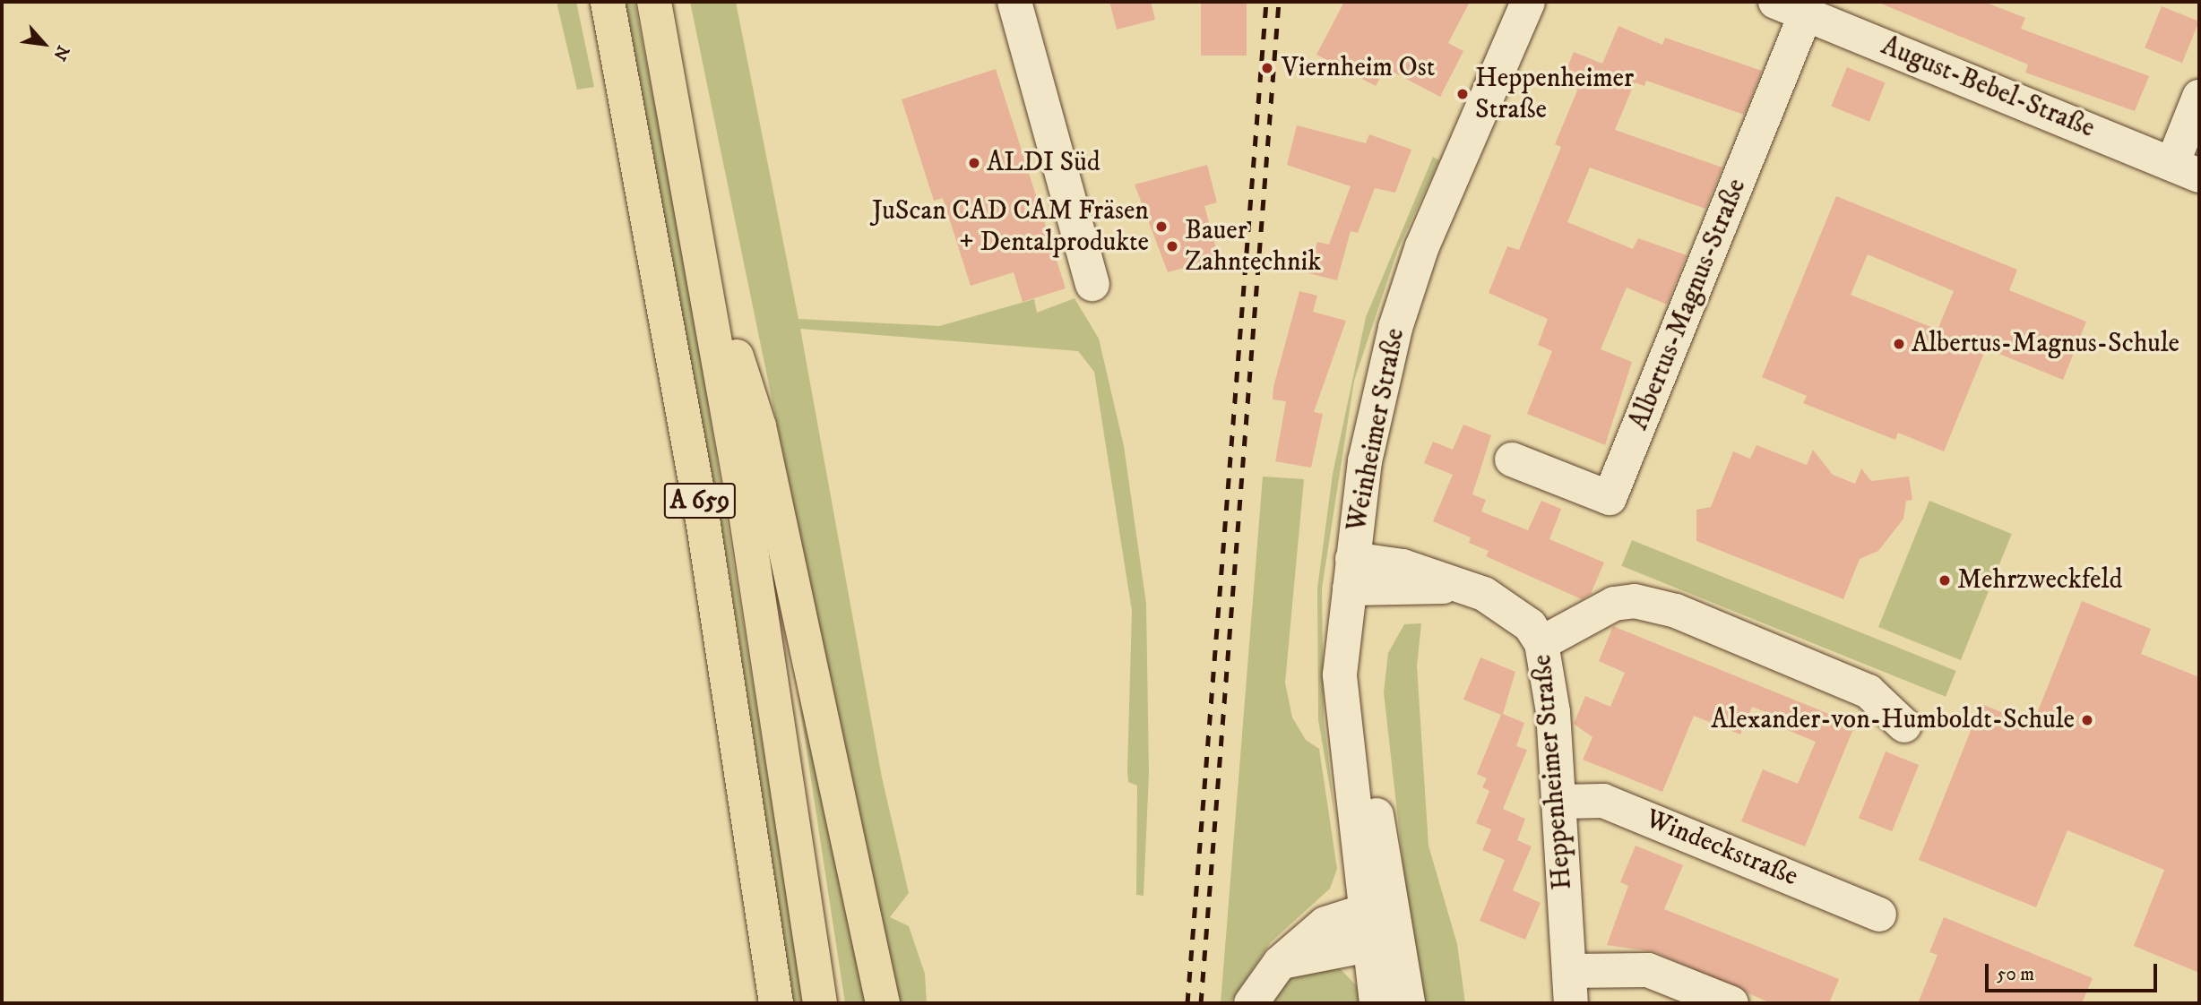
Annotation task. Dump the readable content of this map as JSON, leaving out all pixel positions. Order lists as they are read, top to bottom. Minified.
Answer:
{"streets":{"highway":["A 659"],"street":["August-Bebel-Straße","Albertus-Magnus-Straße","Weinheimer Straße","Heppenheimer Straße","Windeckstraße"]},"crossings":[["August-Bebel-Straße","Albertus-Magnus-Straße"],["Weinheimer Straße","Heppenheimer Straße"],["Heppenheimer Straße","Windeckstraße"]],"places":["Viernheim Ost","Heppenheimer Straße","ALDI Süd","JuScan CAD CAM Fräsen + Dentalprodukte","Bauer Zahntechnik","Albertus-Magnus-Schule","Mehrzweckfeld","Alexander-von-Humboldt-Schule"],"scale_bar":"50 m","north":"bottom right"}
